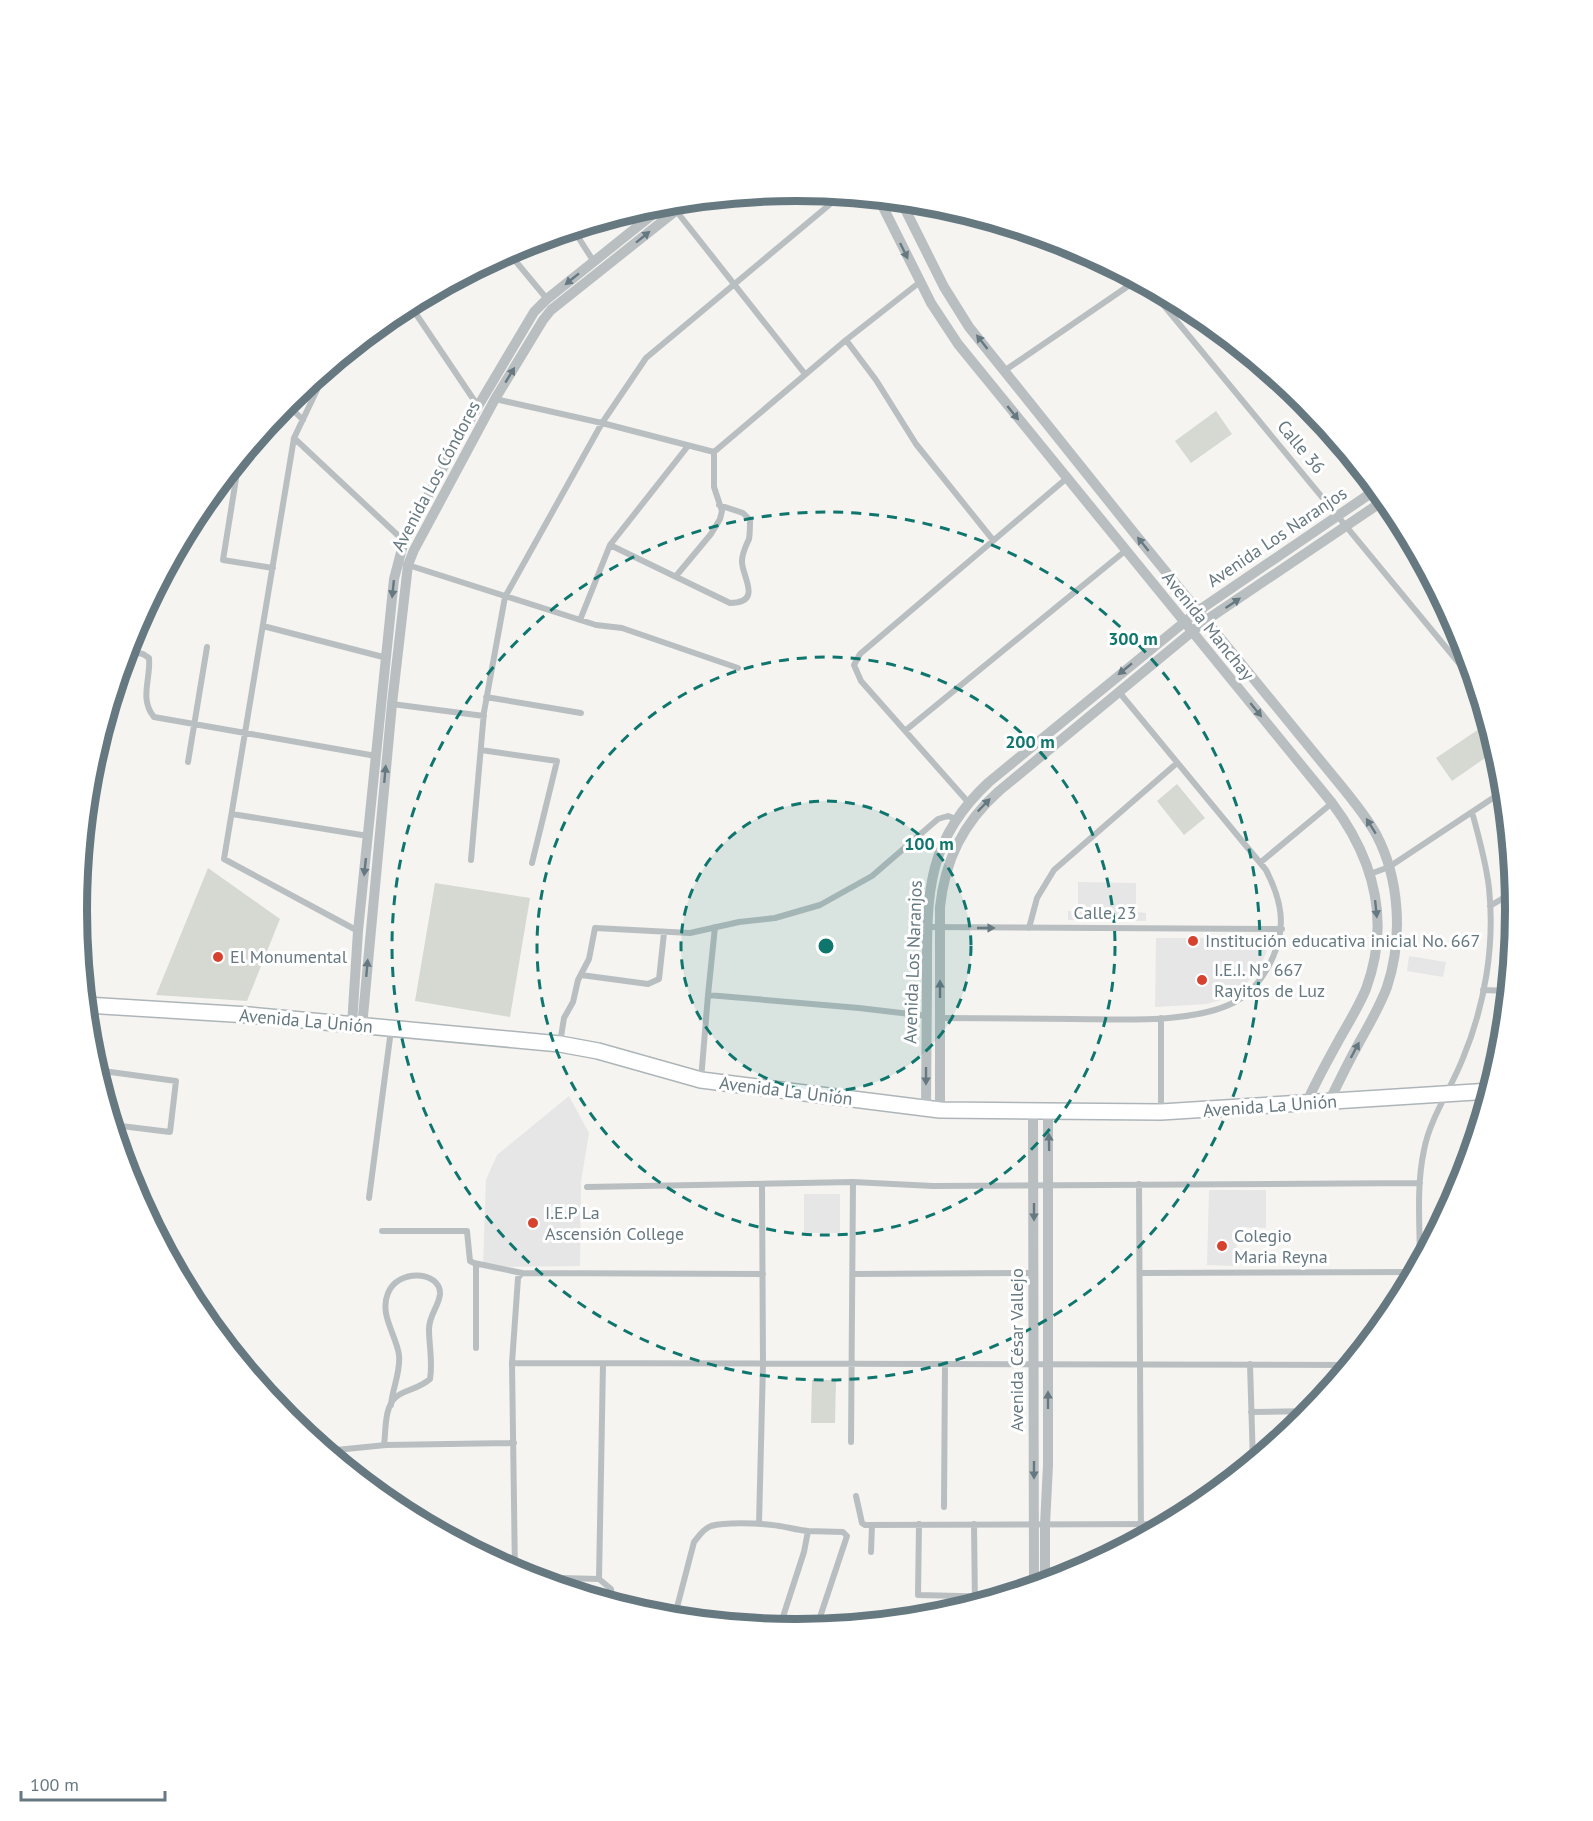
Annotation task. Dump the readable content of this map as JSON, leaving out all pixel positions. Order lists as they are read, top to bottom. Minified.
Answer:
{"streets":{"main road":["Avenida La Unión"],"street":["Calle 36","Avenida Los Cóndores","Avenida Los Naranjos","Avenida Manchay","Calle 23","Avenida César Vallejo"]},"crossings":[["Calle 36","Avenida Los Naranjos"],["Avenida Los Cóndores","Avenida La Unión"],["Avenida Los Naranjos","Avenida Manchay"],["Avenida Los Naranjos","Calle 23"],["Avenida Los Naranjos","Avenida La Unión"],["Avenida Manchay","Avenida La Unión"],["Avenida La Unión","Avenida César Vallejo"]],"places":["Institución educativa inicial No. 667","El Monumental","I.E.I. N° 667 Rayitos de Luz","I.E.P La Ascensión College","Colegio Maria Reyna"],"scale_bar":"100 m","rings":["300 m","200 m","100 m"]}
